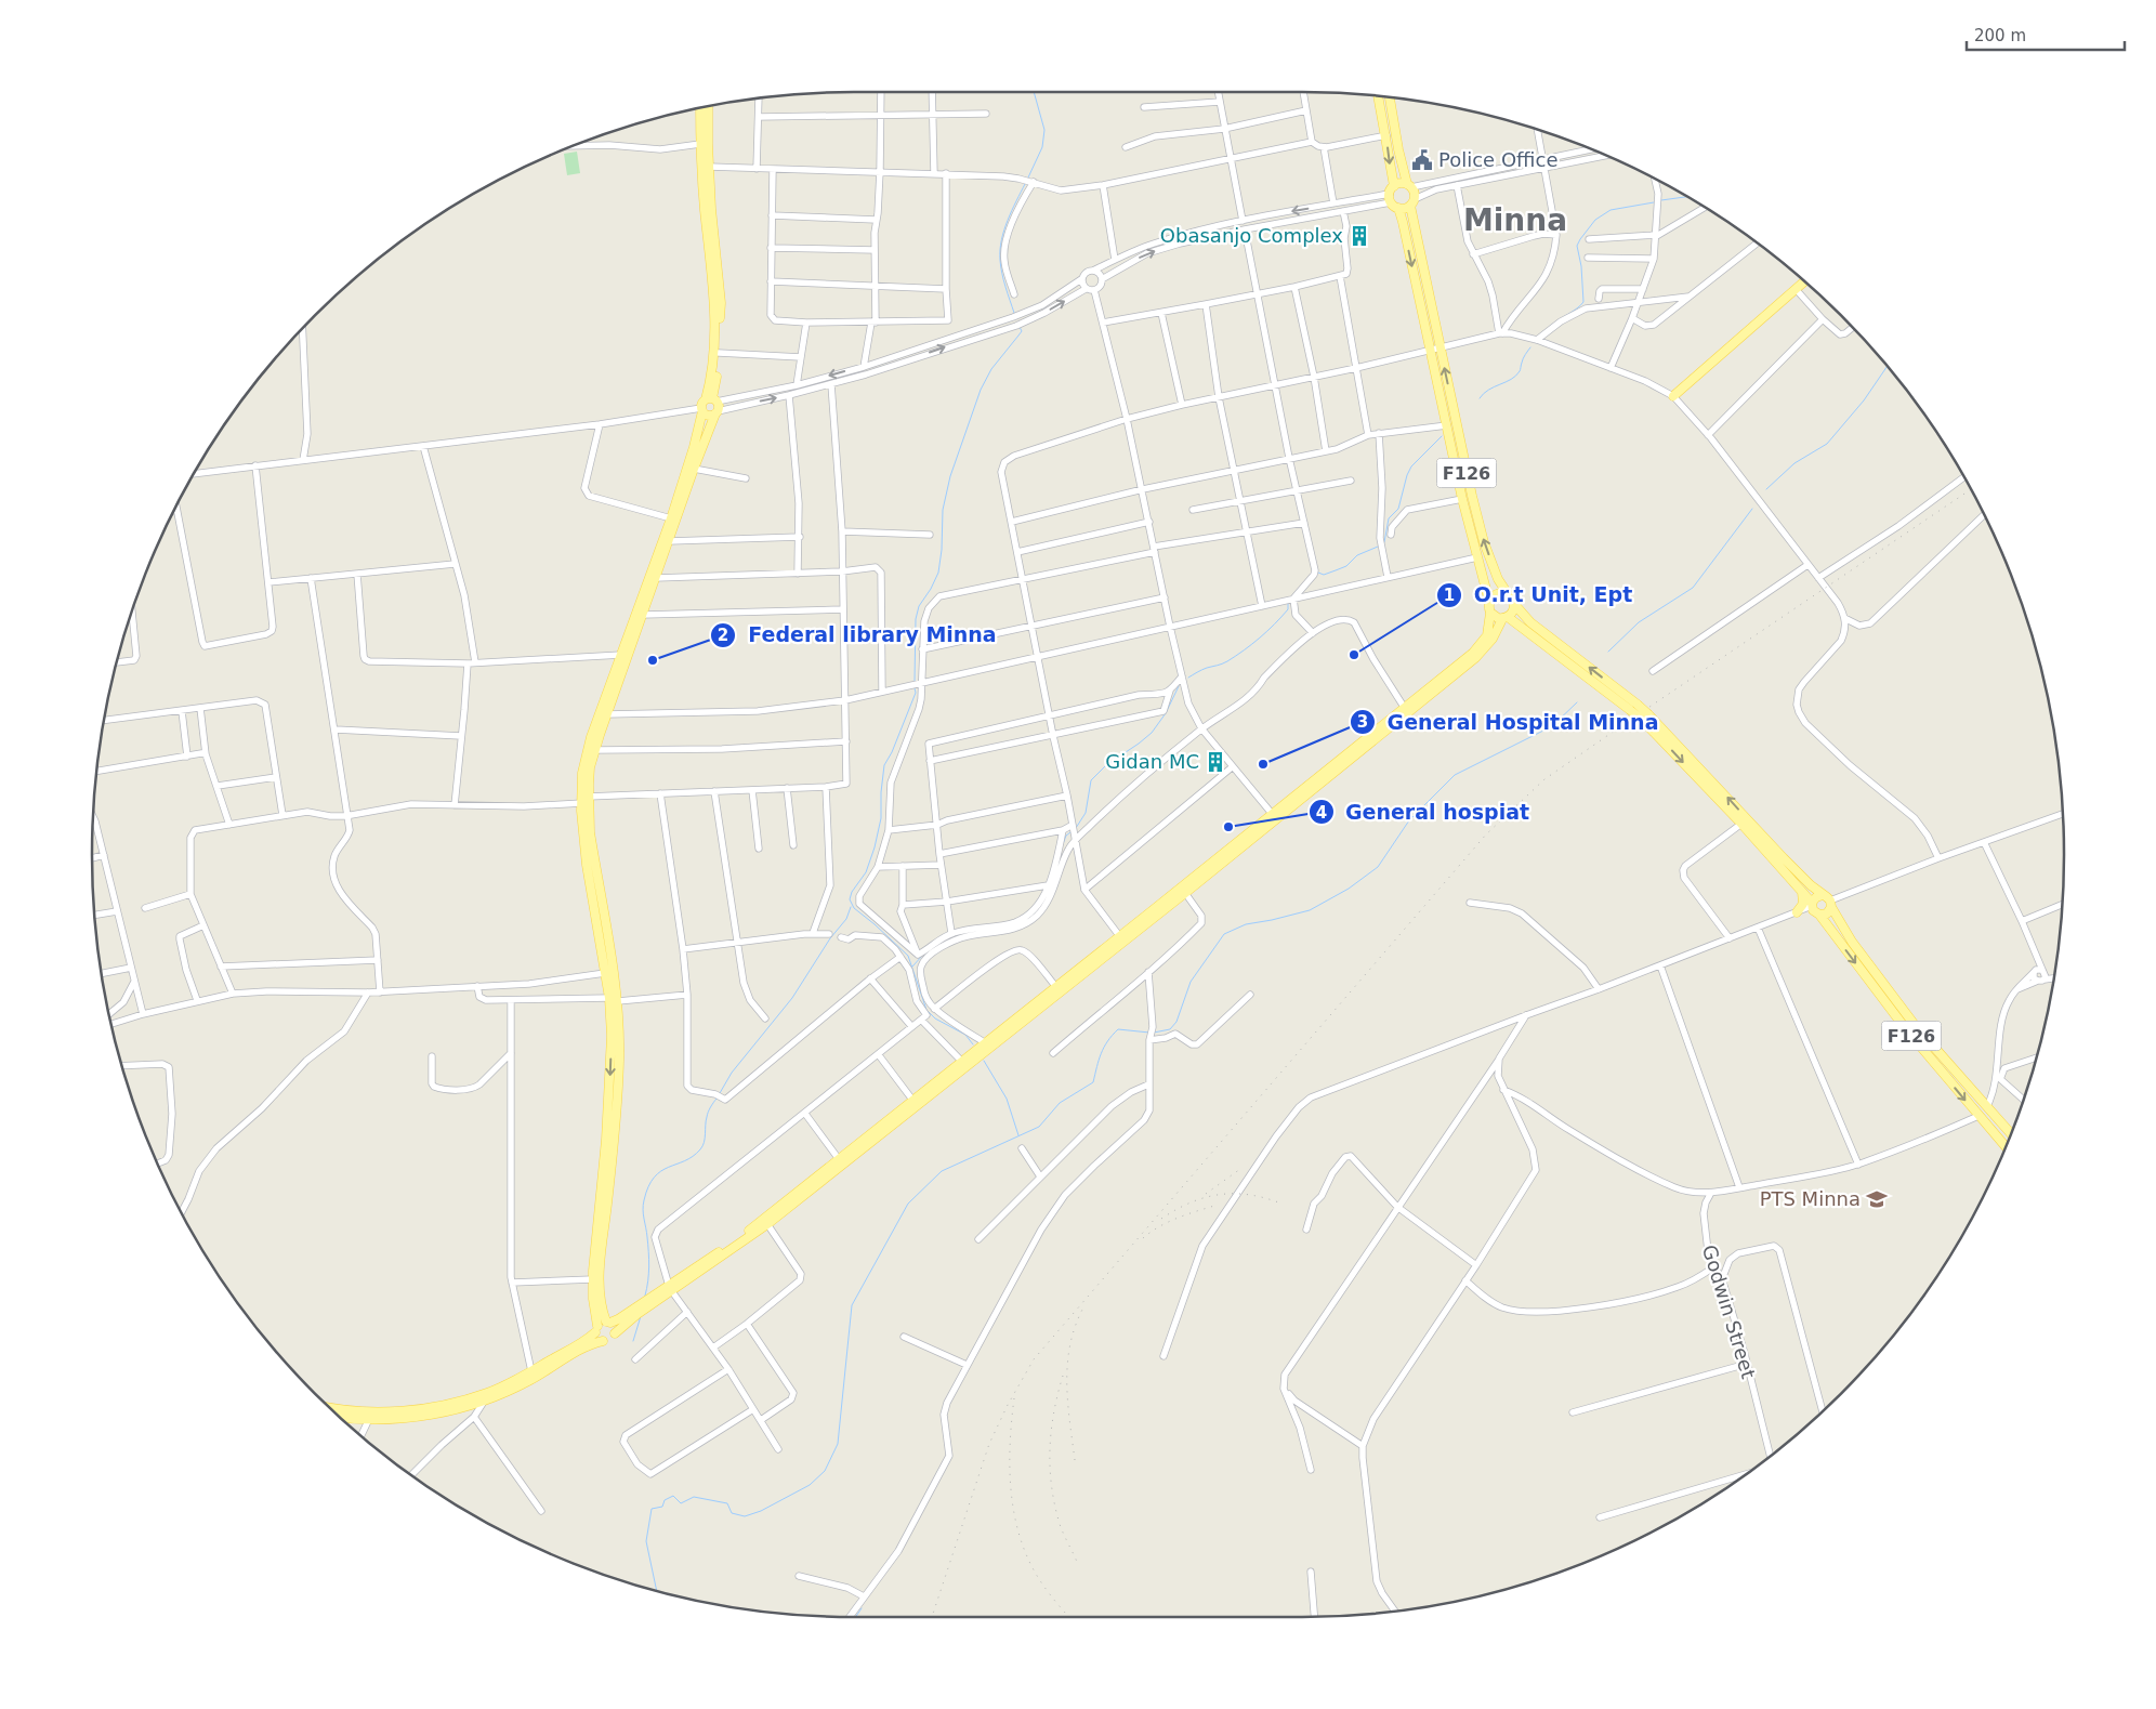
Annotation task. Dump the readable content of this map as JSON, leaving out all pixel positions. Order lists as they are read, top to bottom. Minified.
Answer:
{"streets":{"main road":["F126"],"street":["Godwin Street"]},"districts":["Minna"],"places":{"public building":["Police Office"],"building":["Obasanjo Complex","Gidan MC"],"other":["O.r.t Unit, Ept","Federal library Minna","General Hospital Minna","General hospiat"],"school or university":["PTS Minna"]},"scale_bar":"200 m"}
